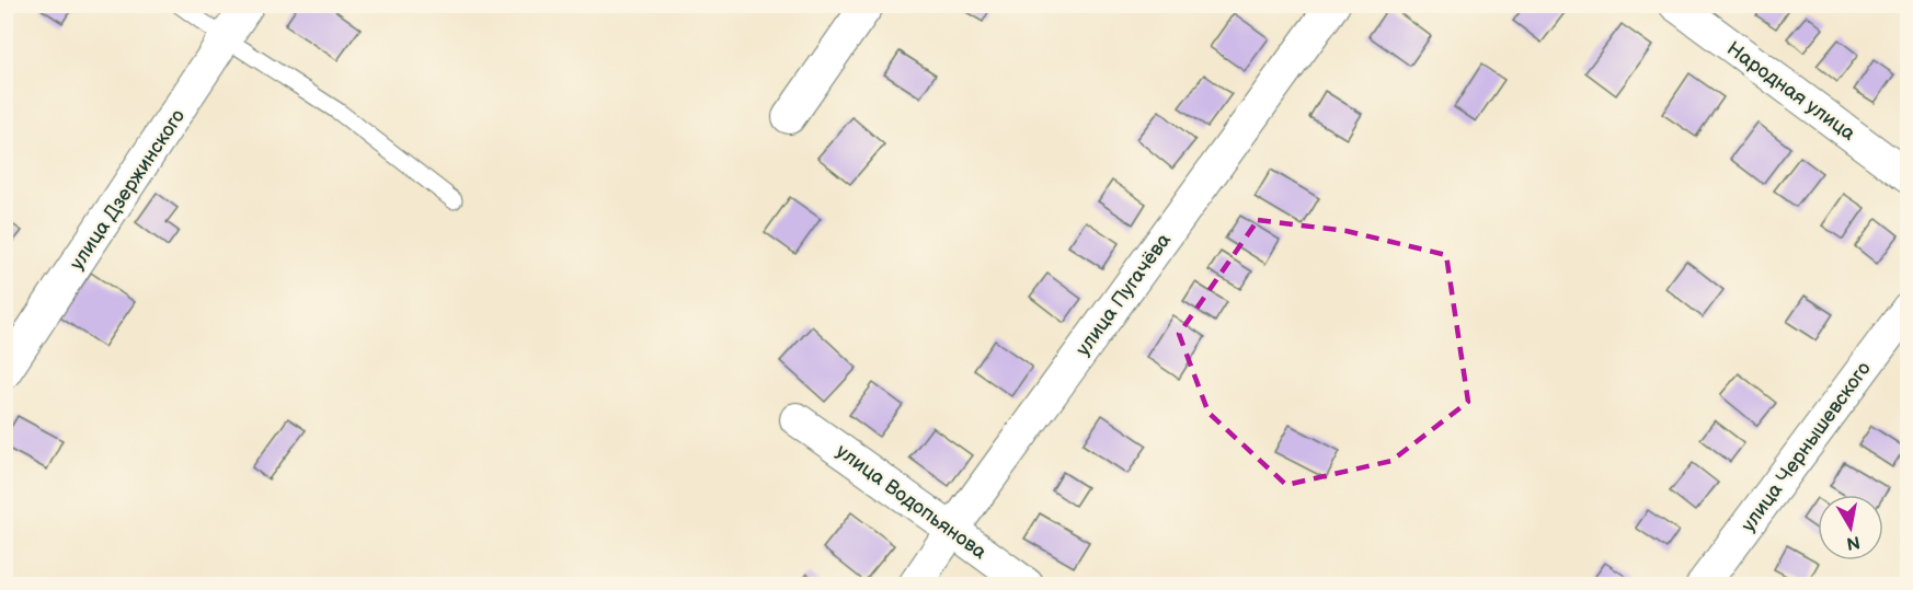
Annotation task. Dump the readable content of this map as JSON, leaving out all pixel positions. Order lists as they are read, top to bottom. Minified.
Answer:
{"streets":{"street":["Народная улица","улица Дзержинского","улица Пугачёва","улица Чернышевского","улица Водопьянова"]},"crossings":[["улица Пугачёва","улица Водопьянова"]],"north":"bottom"}
